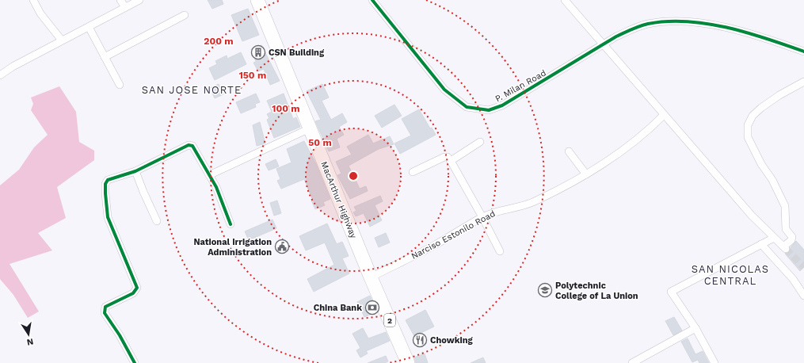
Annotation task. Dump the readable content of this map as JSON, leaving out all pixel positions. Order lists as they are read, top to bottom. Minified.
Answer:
{"streets":{"highway":["MacArthur Highway","2"],"street":["P. Milan Road","Narciso Estonilo Road"]},"crossings":[["MacArthur Highway","Narciso Estonilo Road"]],"districts":["SAN JOSE NORTE","SAN NICOLAS CENTRAL"],"places":{"building":["CSN Building"],"public building":["National Irrigation Administration"],"school or university":["Polytechnic College of La Union"],"bank":["China Bank"],"restaurant":["Chowking"]},"north":"bottom","rings":["200 m","150 m","100 m","50 m"]}
